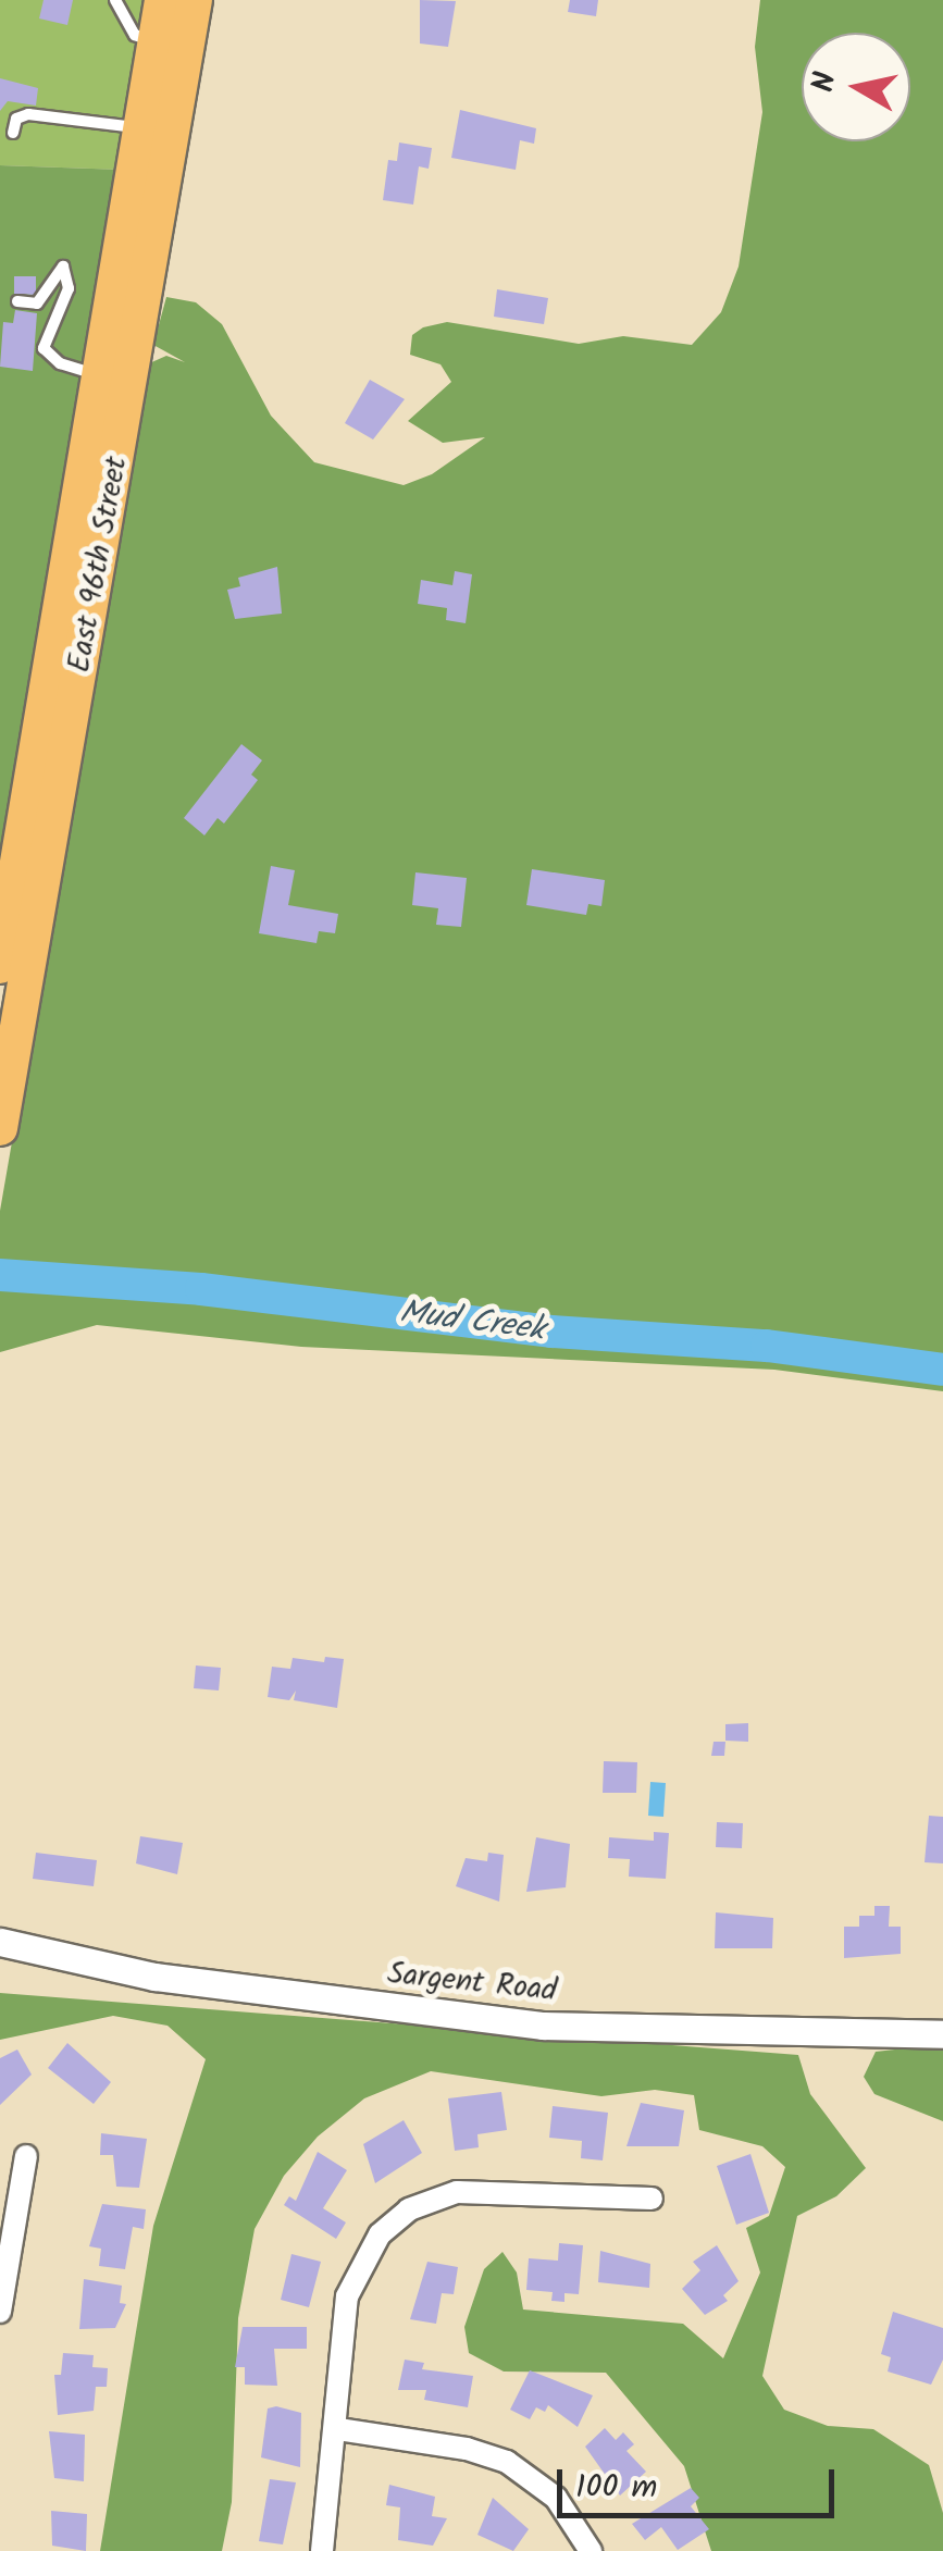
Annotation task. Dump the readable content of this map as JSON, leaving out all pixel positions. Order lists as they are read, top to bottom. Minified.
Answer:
{"streets":{"main road":["East 96th Street"],"street":["Sargent Road"]},"water":["Mud Creek"],"scale_bar":"100 m","north":"left"}
